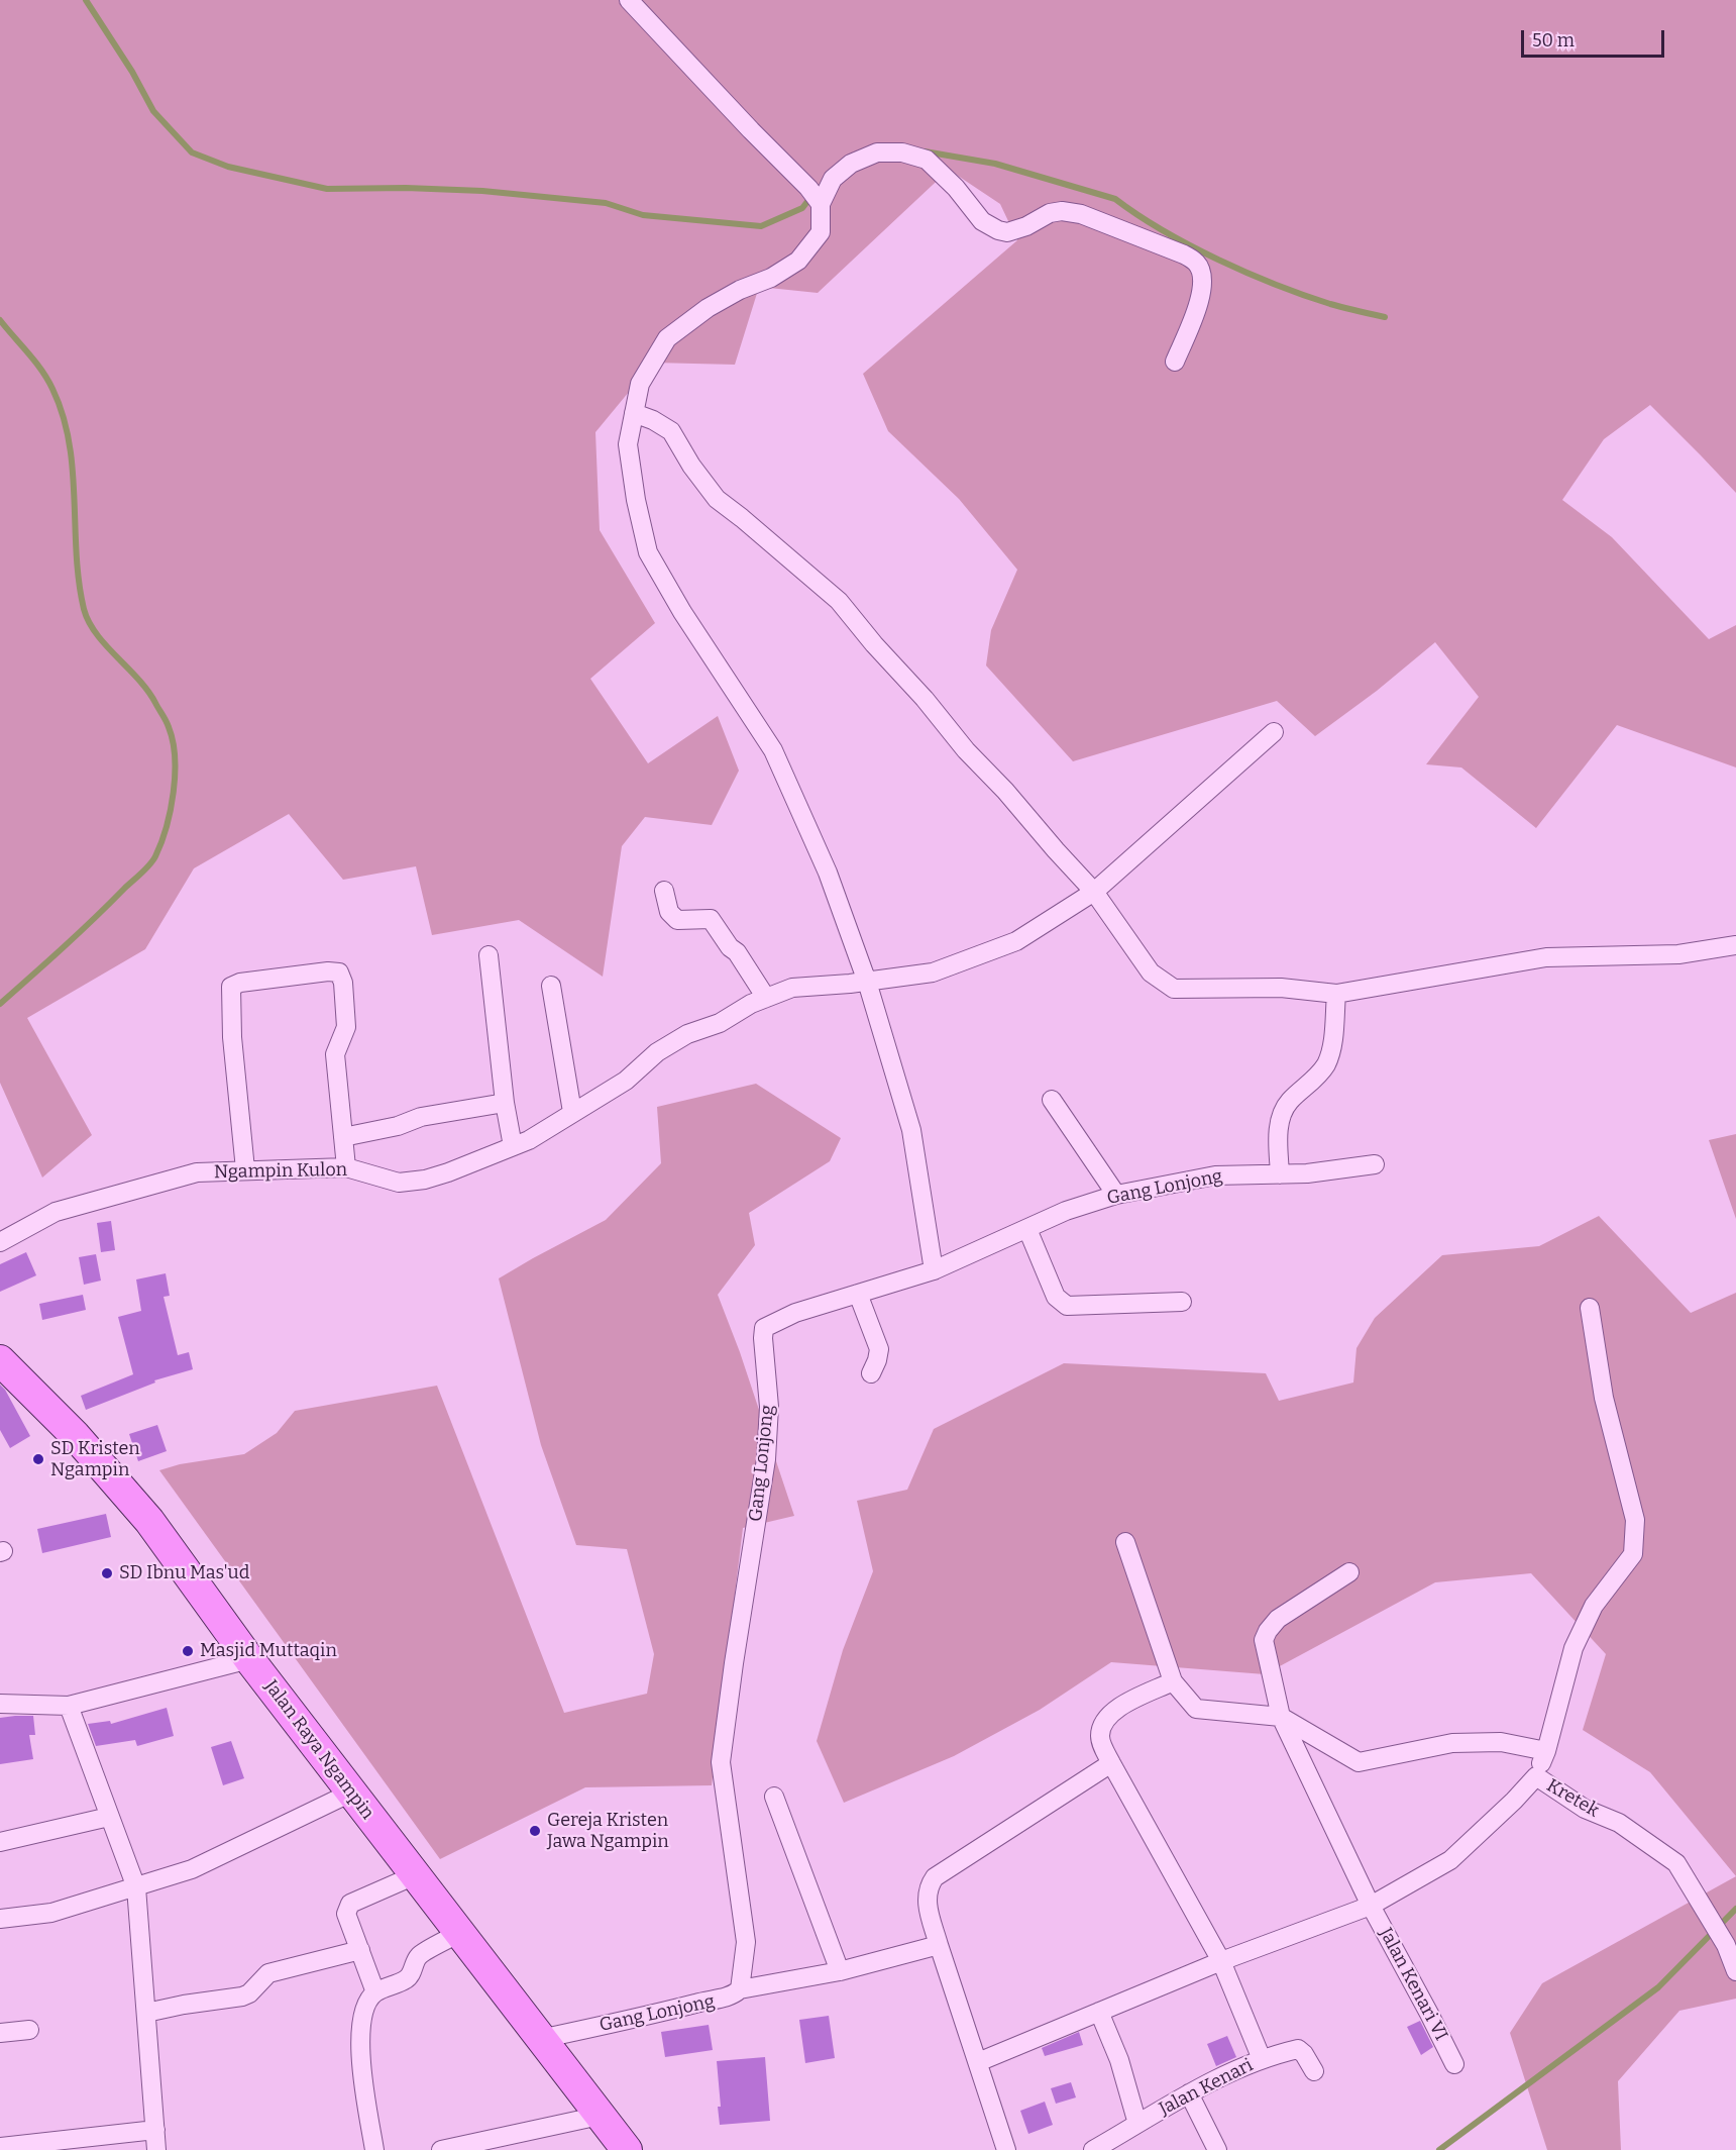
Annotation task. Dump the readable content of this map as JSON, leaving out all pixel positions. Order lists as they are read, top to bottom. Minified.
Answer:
{"streets":{"main road":["Jalan Raya Ngampin"],"street":["Ngampin Kulon","Gang Lonjong","Kretek","Jalan Kenari VI","Jalan Kenari"]},"crossings":[["Gang Lonjong","Jalan Raya Ngampin"],["Kretek","Jalan Kenari VI"]],"places":["SD Kristen Ngampin","SD Ibnu Mas'ud","Masjid Muttaqin","Gereja Kristen Jawa Ngampin"],"scale_bar":"50 m"}
